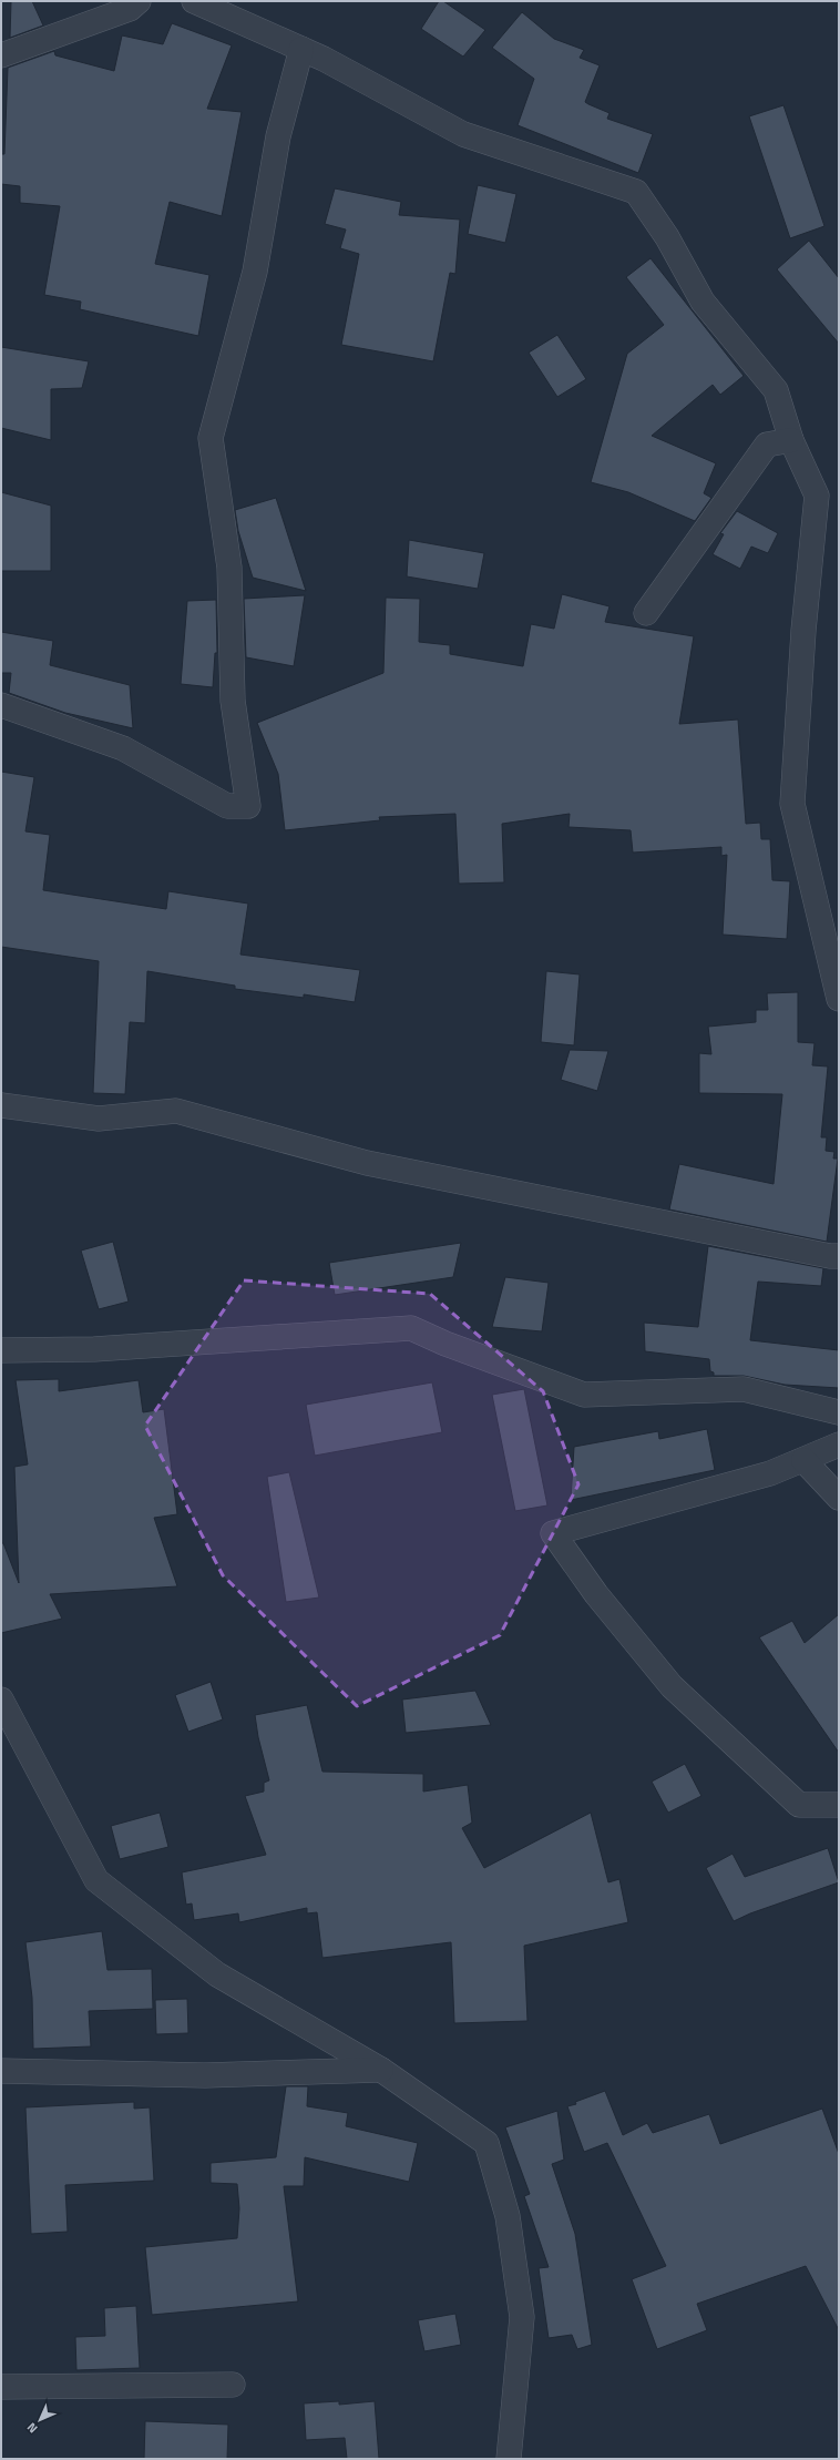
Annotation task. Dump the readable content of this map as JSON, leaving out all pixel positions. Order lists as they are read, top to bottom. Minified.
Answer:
{"north":"bottom left"}
